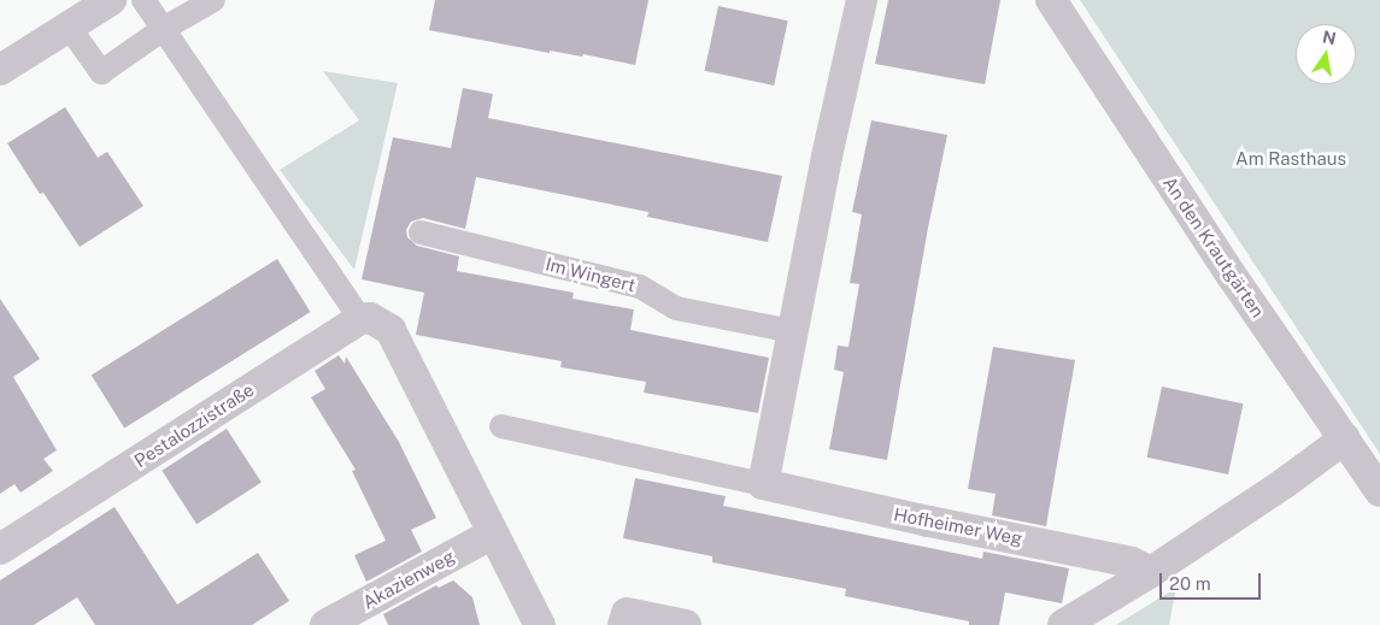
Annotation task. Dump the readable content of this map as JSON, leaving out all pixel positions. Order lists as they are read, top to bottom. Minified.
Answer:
{"streets":{"street":["An den Krautgärten","Im Wingert","Pestalozzistraße","Hofheimer Weg","Akazienweg"]},"parks":["Am Rasthaus"],"scale_bar":"20 m","north":"top"}
